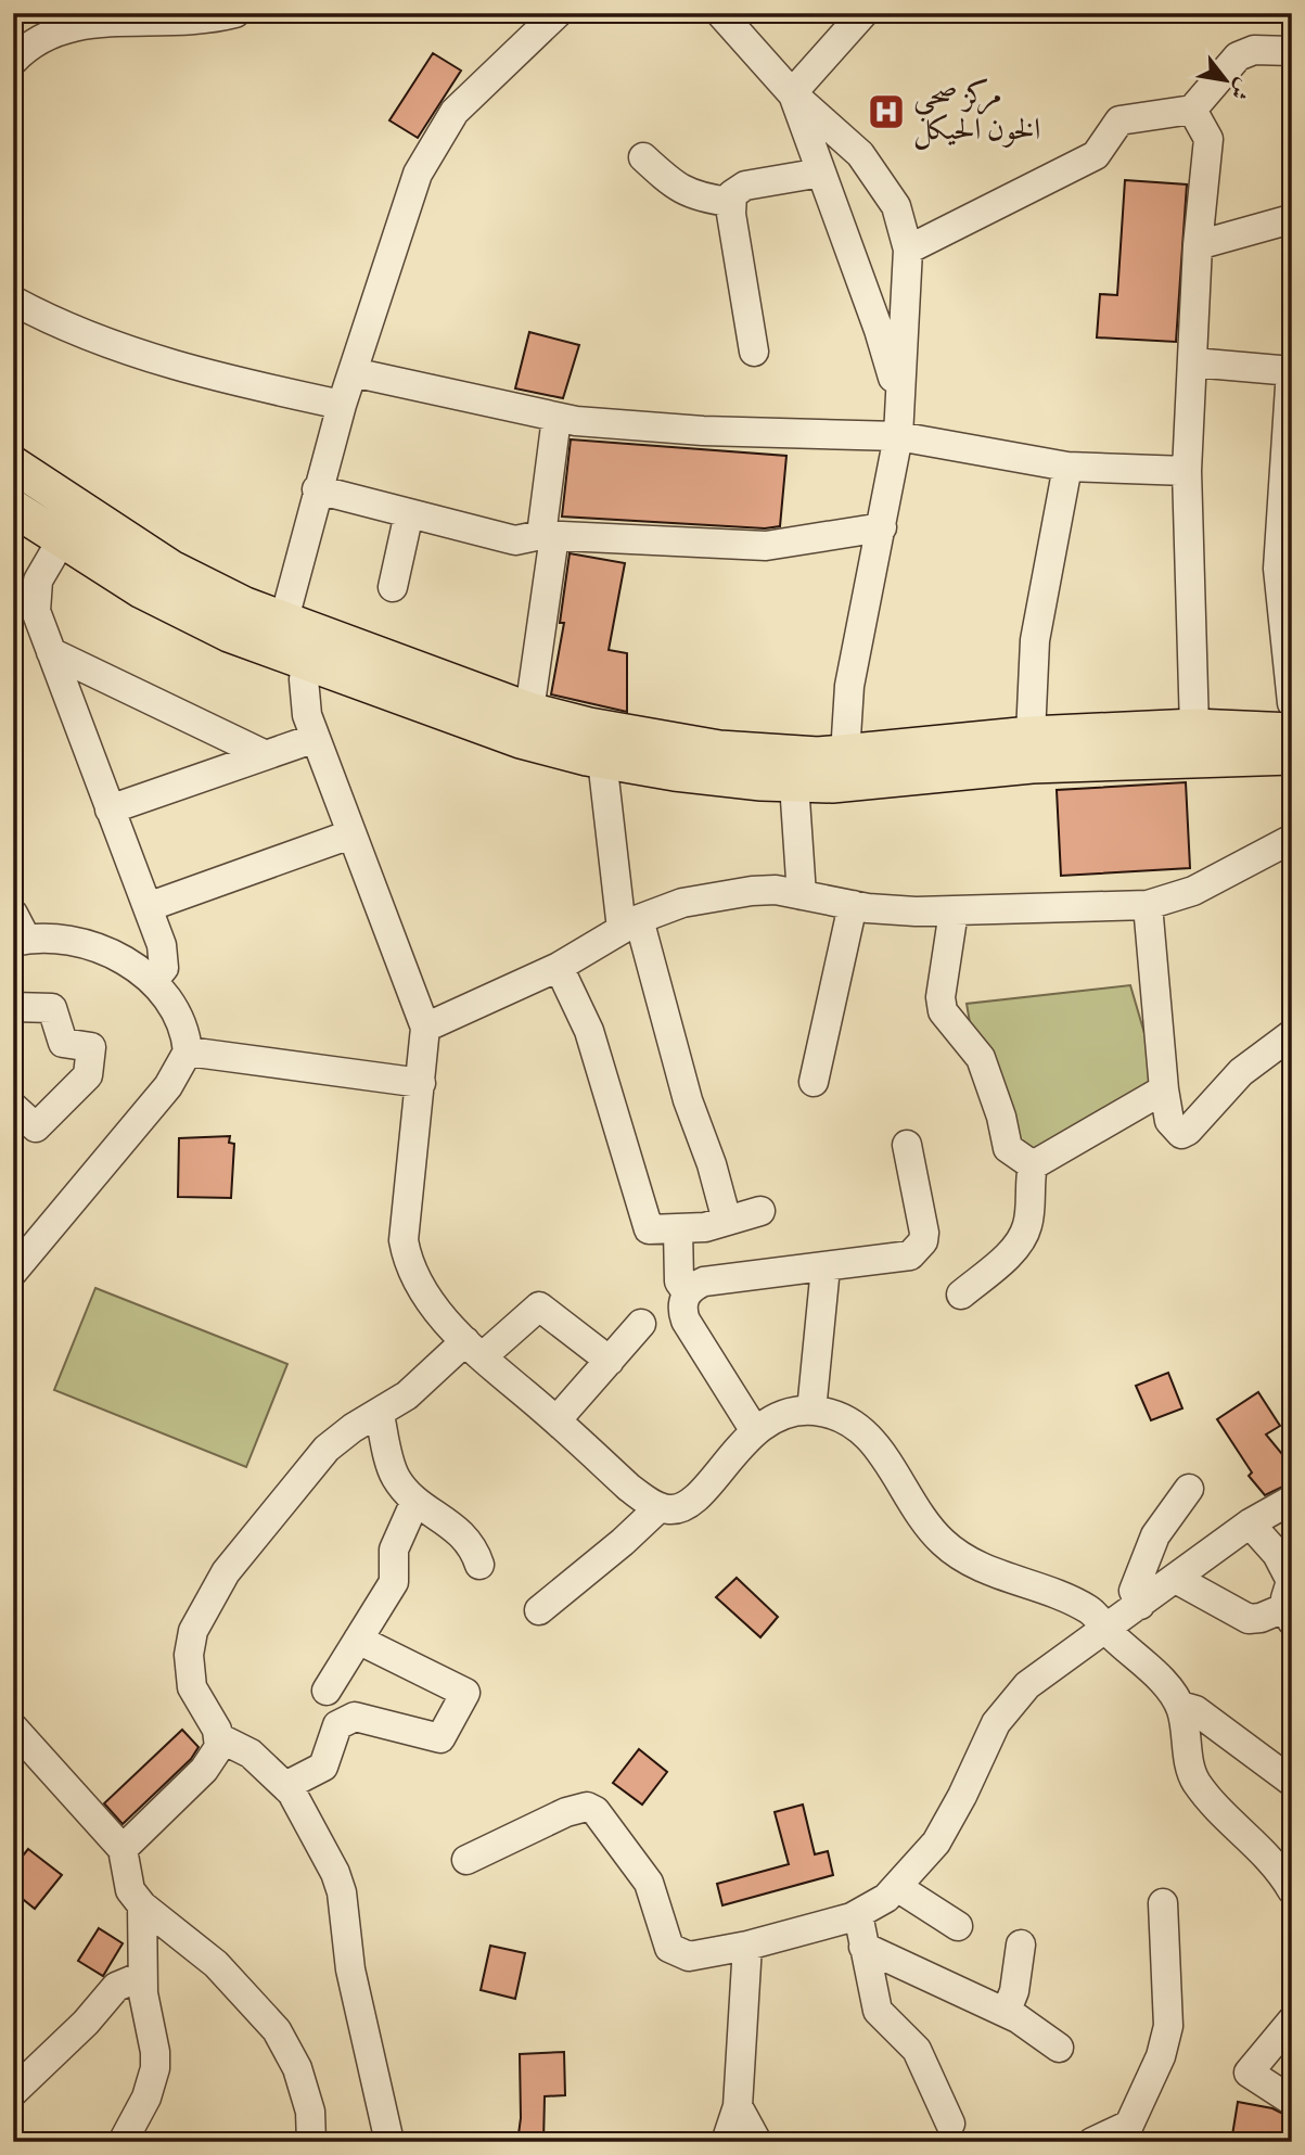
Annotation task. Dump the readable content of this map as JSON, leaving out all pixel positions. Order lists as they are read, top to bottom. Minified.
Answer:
{"places":{"hospital":["مركز صحي الخون الحيكل"]},"north":"bottom right"}
